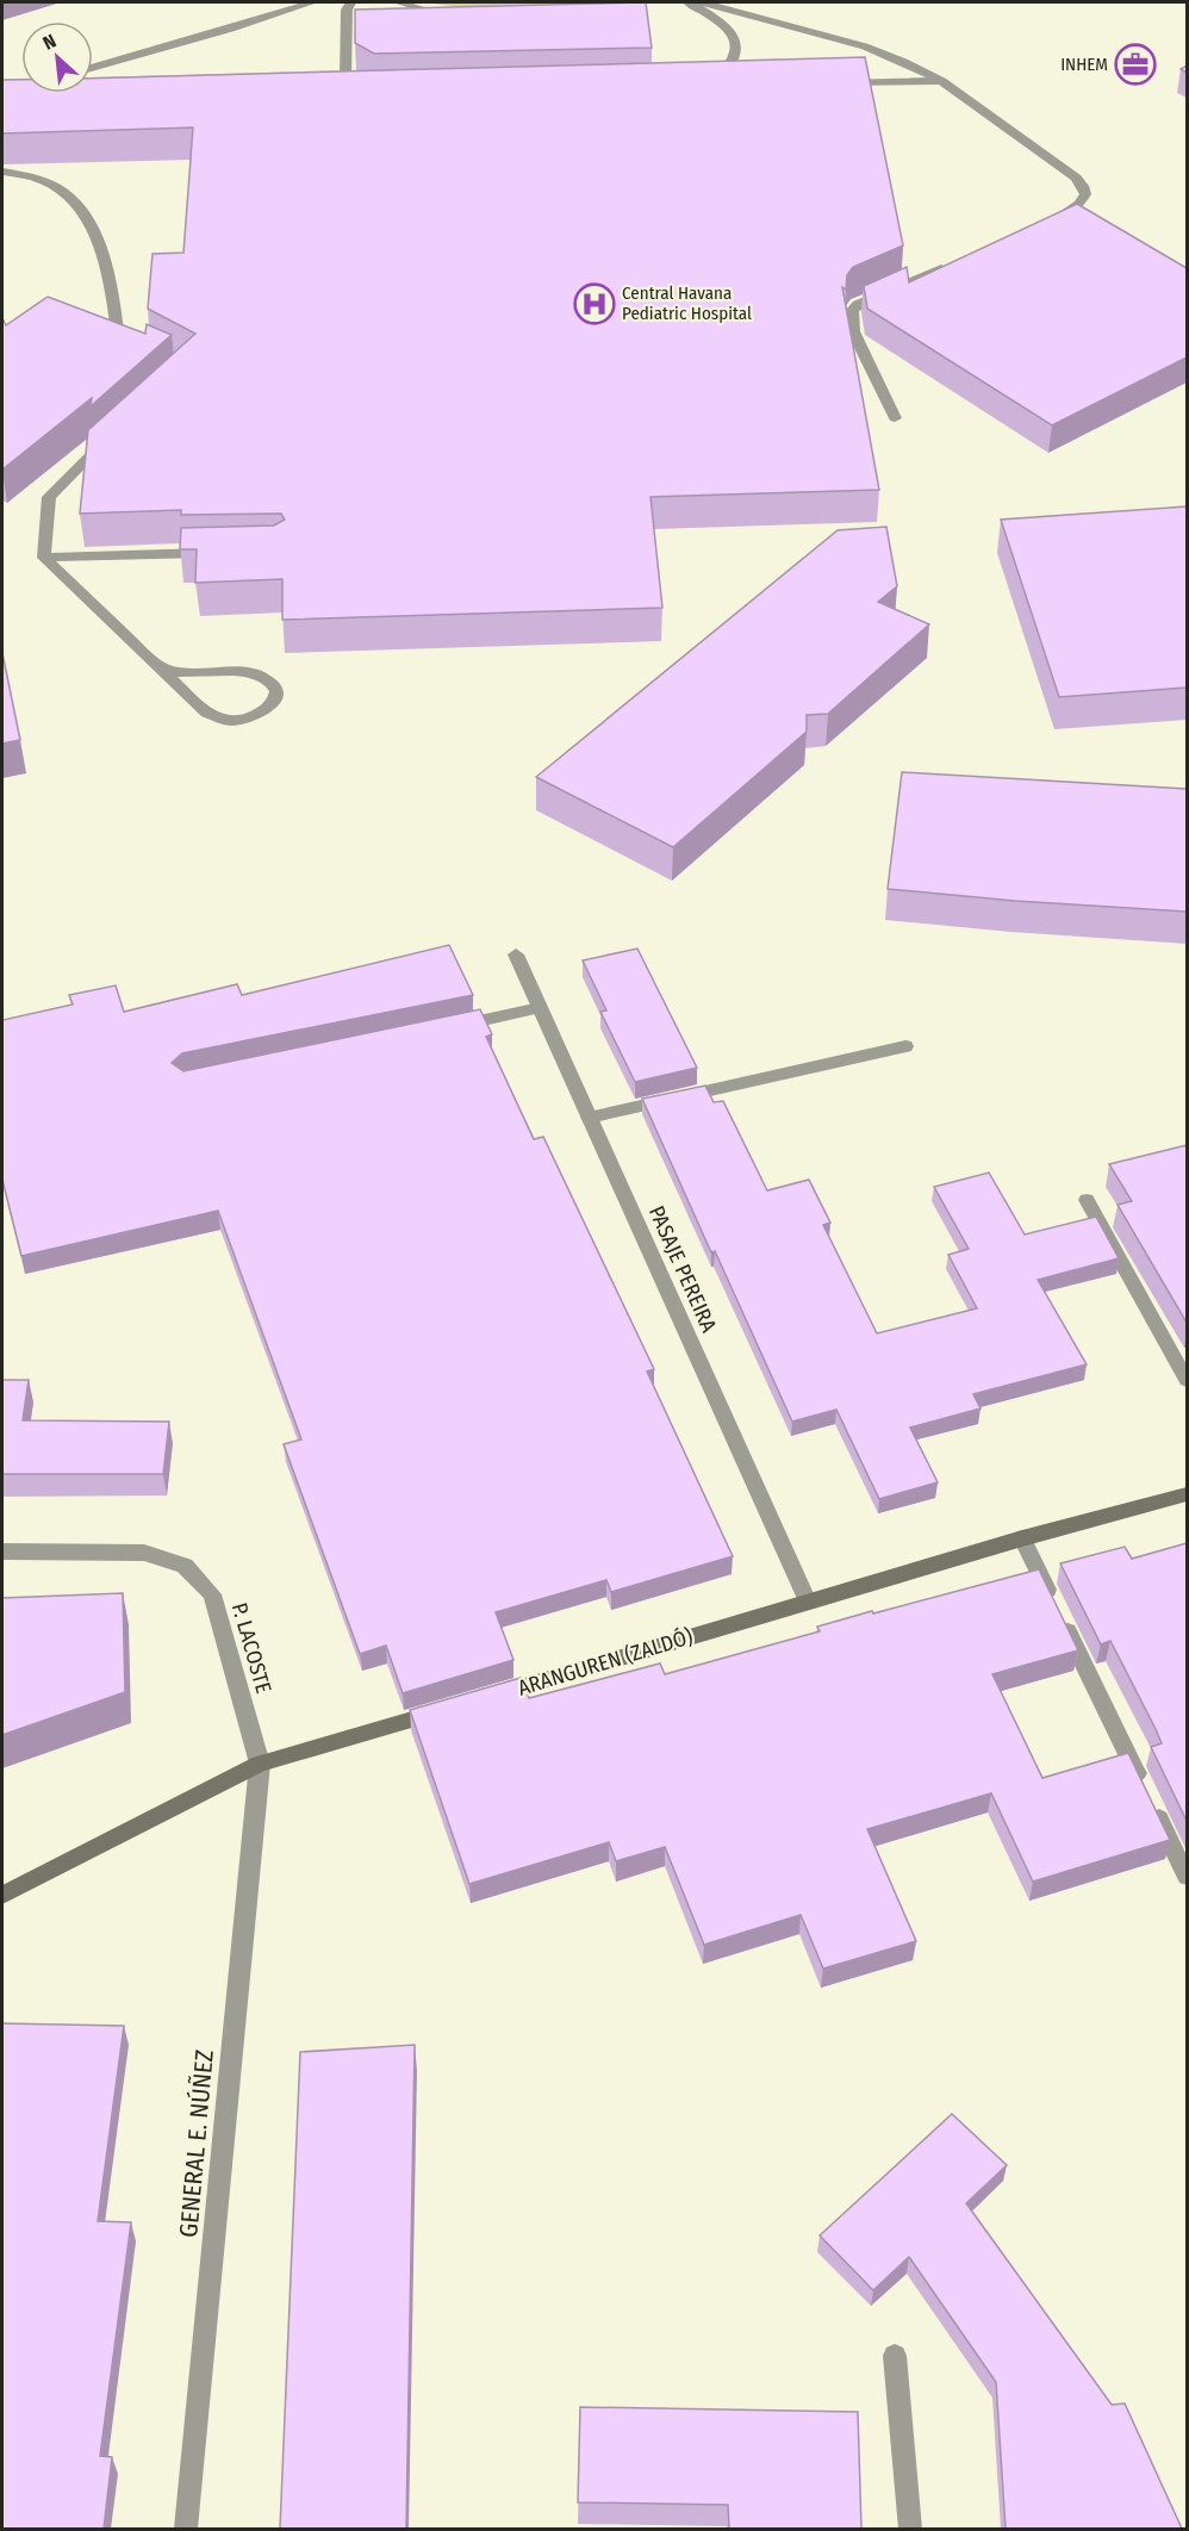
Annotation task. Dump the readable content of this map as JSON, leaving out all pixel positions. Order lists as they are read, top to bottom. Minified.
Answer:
{"streets":{"main road":["ARANGUREN (ZALDÓ)"],"street":["PASAJE PEREIRA","P. LACOSTE","GENERAL E. NÚÑEZ"]},"crossings":[["PASAJE PEREIRA","ARANGUREN (ZALDÓ)"],["P. LACOSTE","GENERAL E. NÚÑEZ"]],"places":{"office":["INHEM"],"hospital":["Central Havana Pediatric Hospital"]},"north":"top left"}
